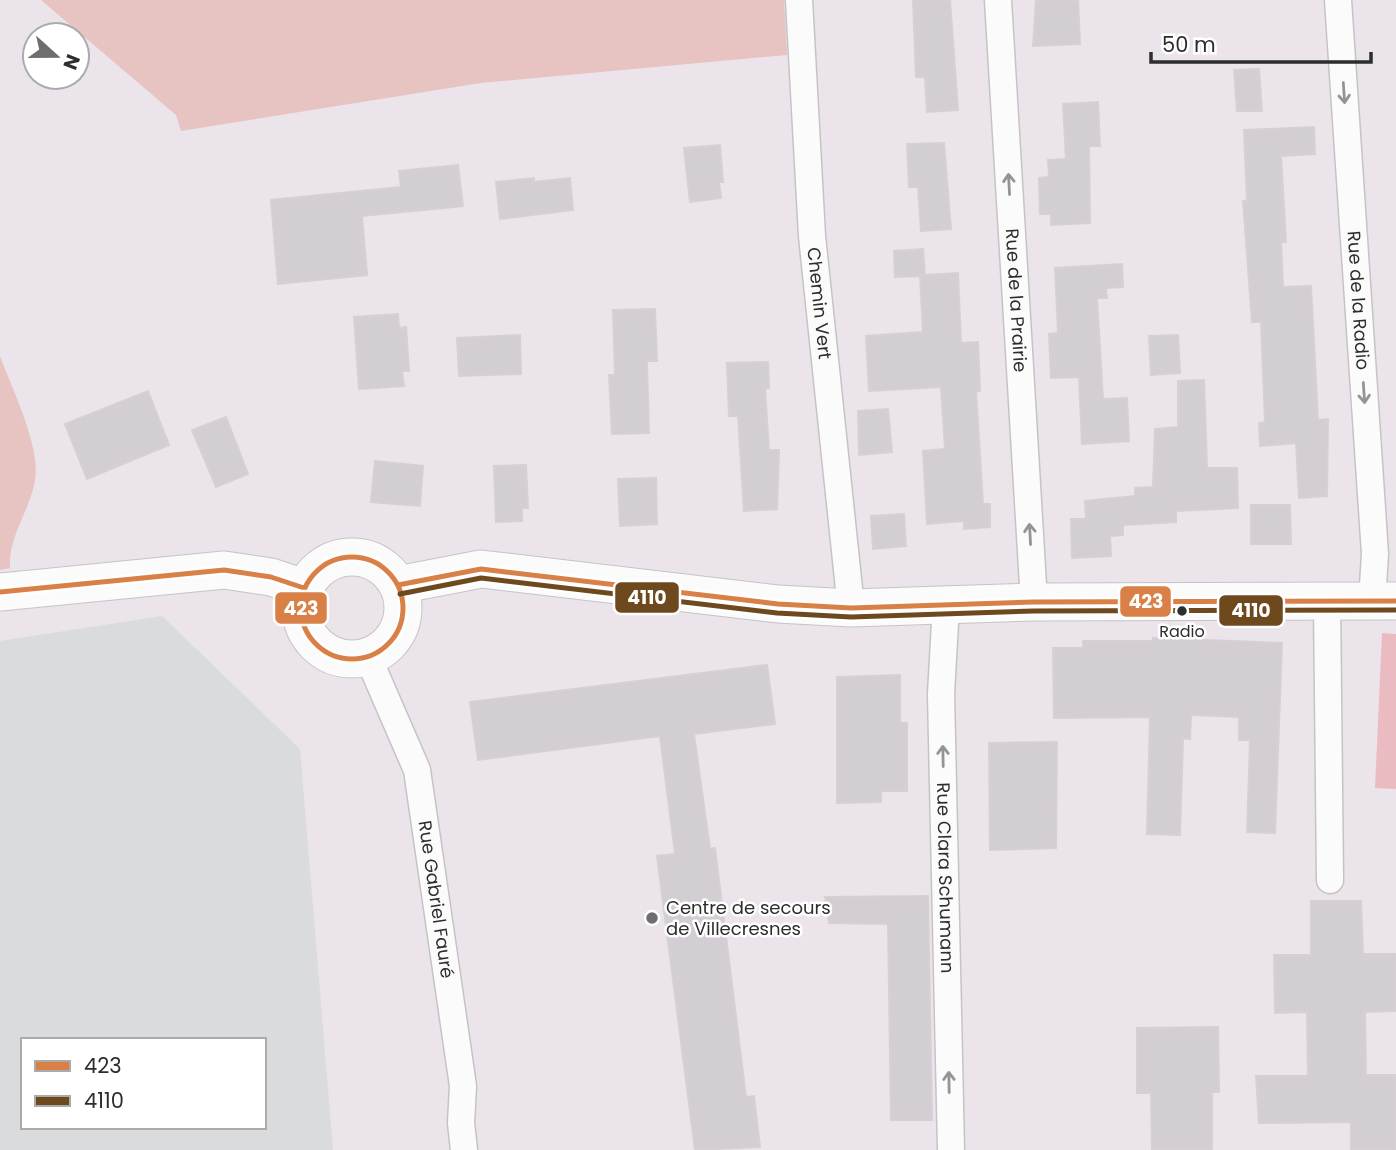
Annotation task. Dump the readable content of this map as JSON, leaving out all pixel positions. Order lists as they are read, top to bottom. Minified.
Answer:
{"streets":{"street":["Rue de la Prairie","Rue de la Radio","Chemin Vert","Rue Clara Schumann","Rue Gabriel Fauré"]},"one_way":["Rue de la Prairie","Rue de la Radio","Rue Clara Schumann"],"places":["Radio","Centre de secours de Villecresnes"],"lines":["transit line 423","transit line 4110"],"legend":["423","4110"],"scale_bar":"50 m","north":"right"}
